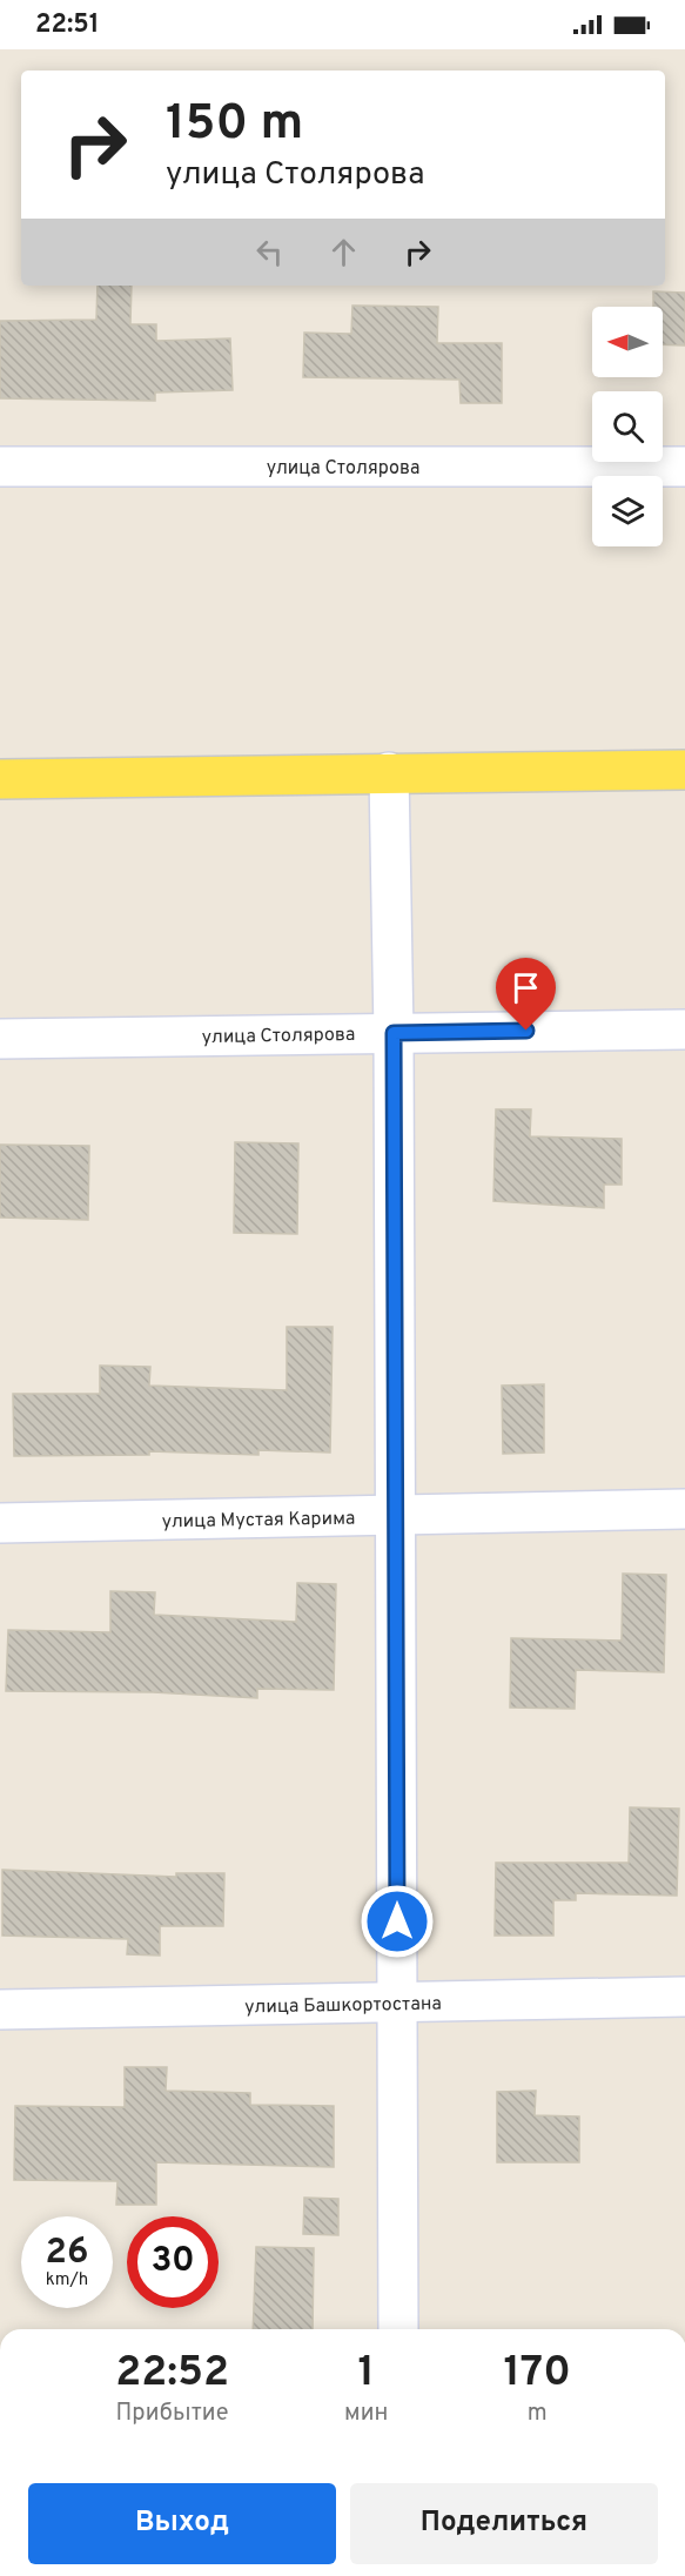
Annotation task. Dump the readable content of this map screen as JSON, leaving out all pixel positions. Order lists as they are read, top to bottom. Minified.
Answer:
{"streets":{"street":["улица Столярова","улица Мустая Карима","улица Башкортостана"]},"north":"left","page":{"status":"22:51","turn":["150 m","улица Столярова"],"speed":"26 km/h","limit":"30","eta":["22:52","Прибытие","1","мин","170","m"],"buttons":["Выход","Поделиться"]}}
